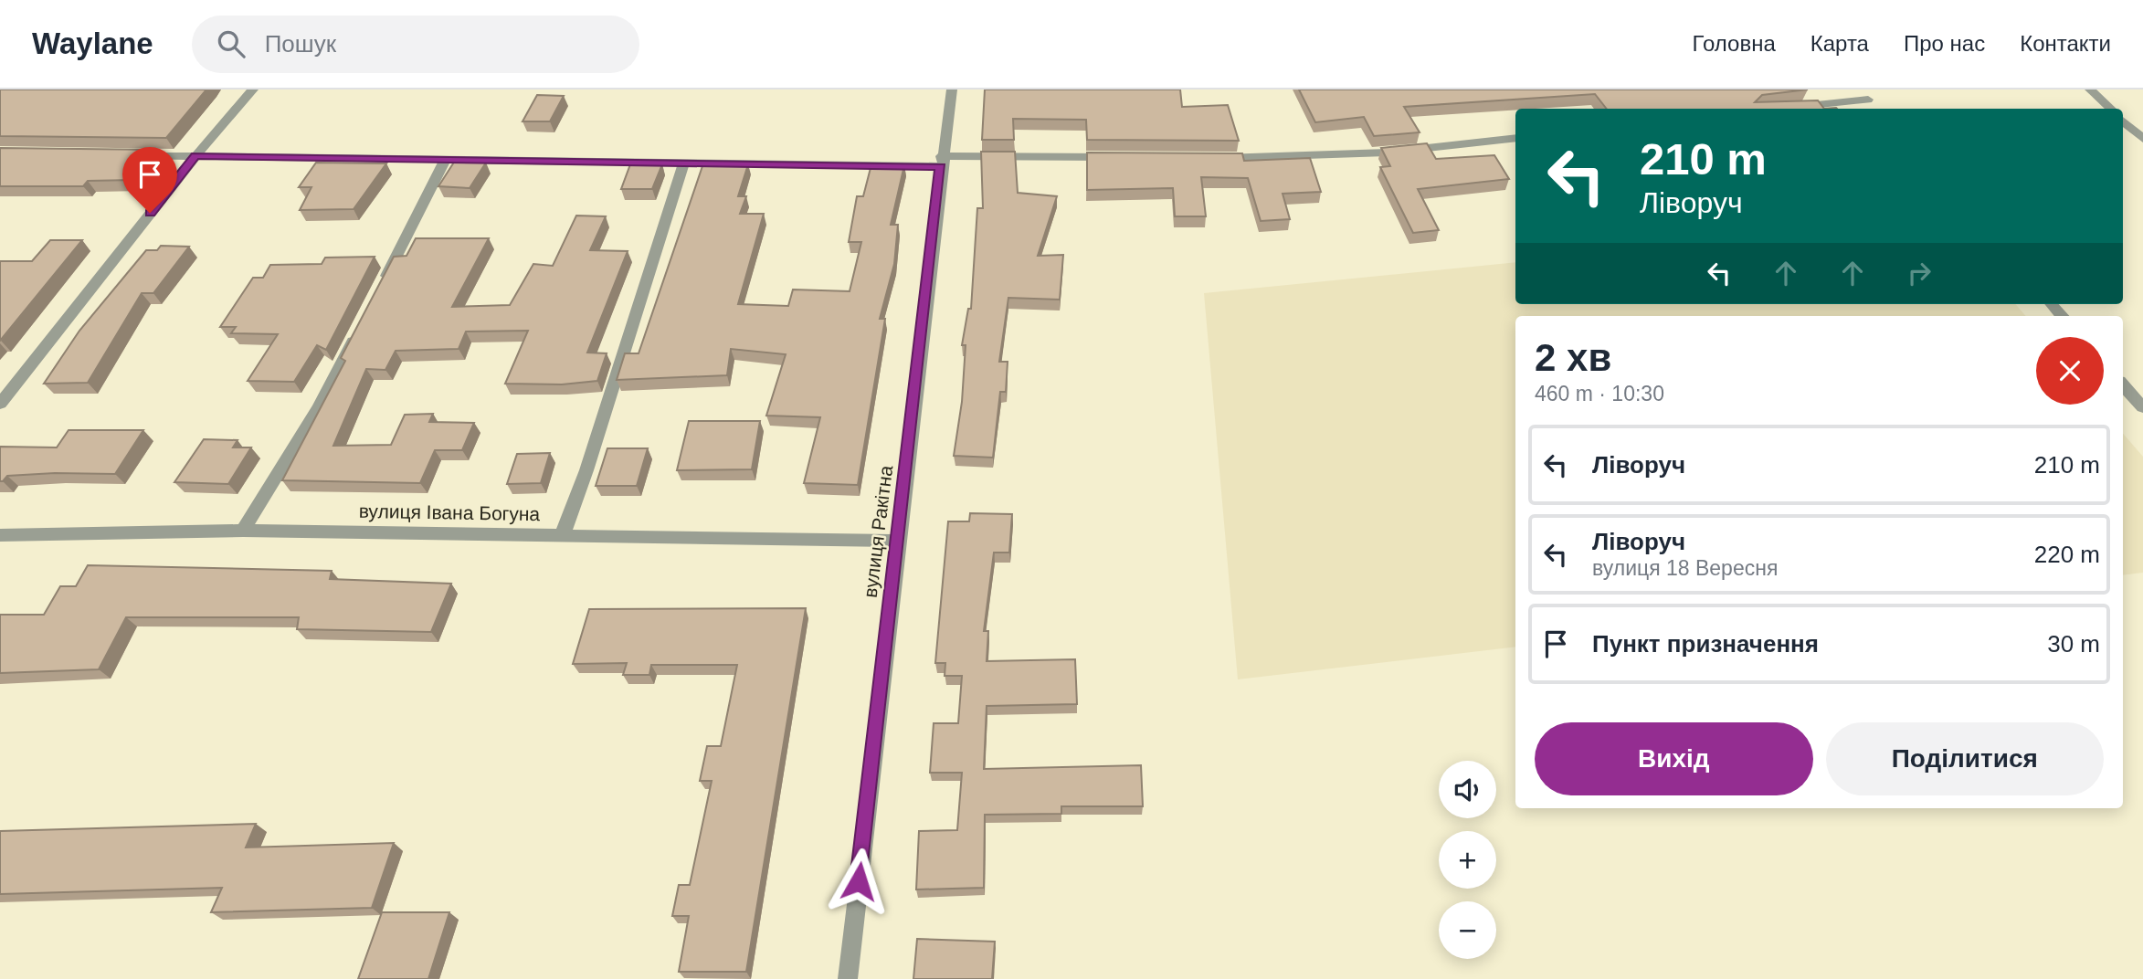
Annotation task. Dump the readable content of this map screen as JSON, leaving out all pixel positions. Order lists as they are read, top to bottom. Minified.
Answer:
{"streets":{"street":["вулиця Івана Богуна","вулиця Ракітна"]},"crossings":[["вулиця Івана Богуна","вулиця Ракітна"]],"page":{"header":"Waylane","search":"Пошук","nav":["Головна","Карта","Про нас","Контакти"],"turn":["210 m","Ліворуч"],"heading":["2 хв","460 m · 10:30"],"list":[{"name":"Ліворуч","value":"210 m"},{"name":"Ліворуч","note":"вулиця 18 Вересня","value":"220 m"},{"name":"Пункт призначення","value":"30 m"}],"buttons":["Вихід","Поділитися"],"map_buttons":["+","−"]}}
